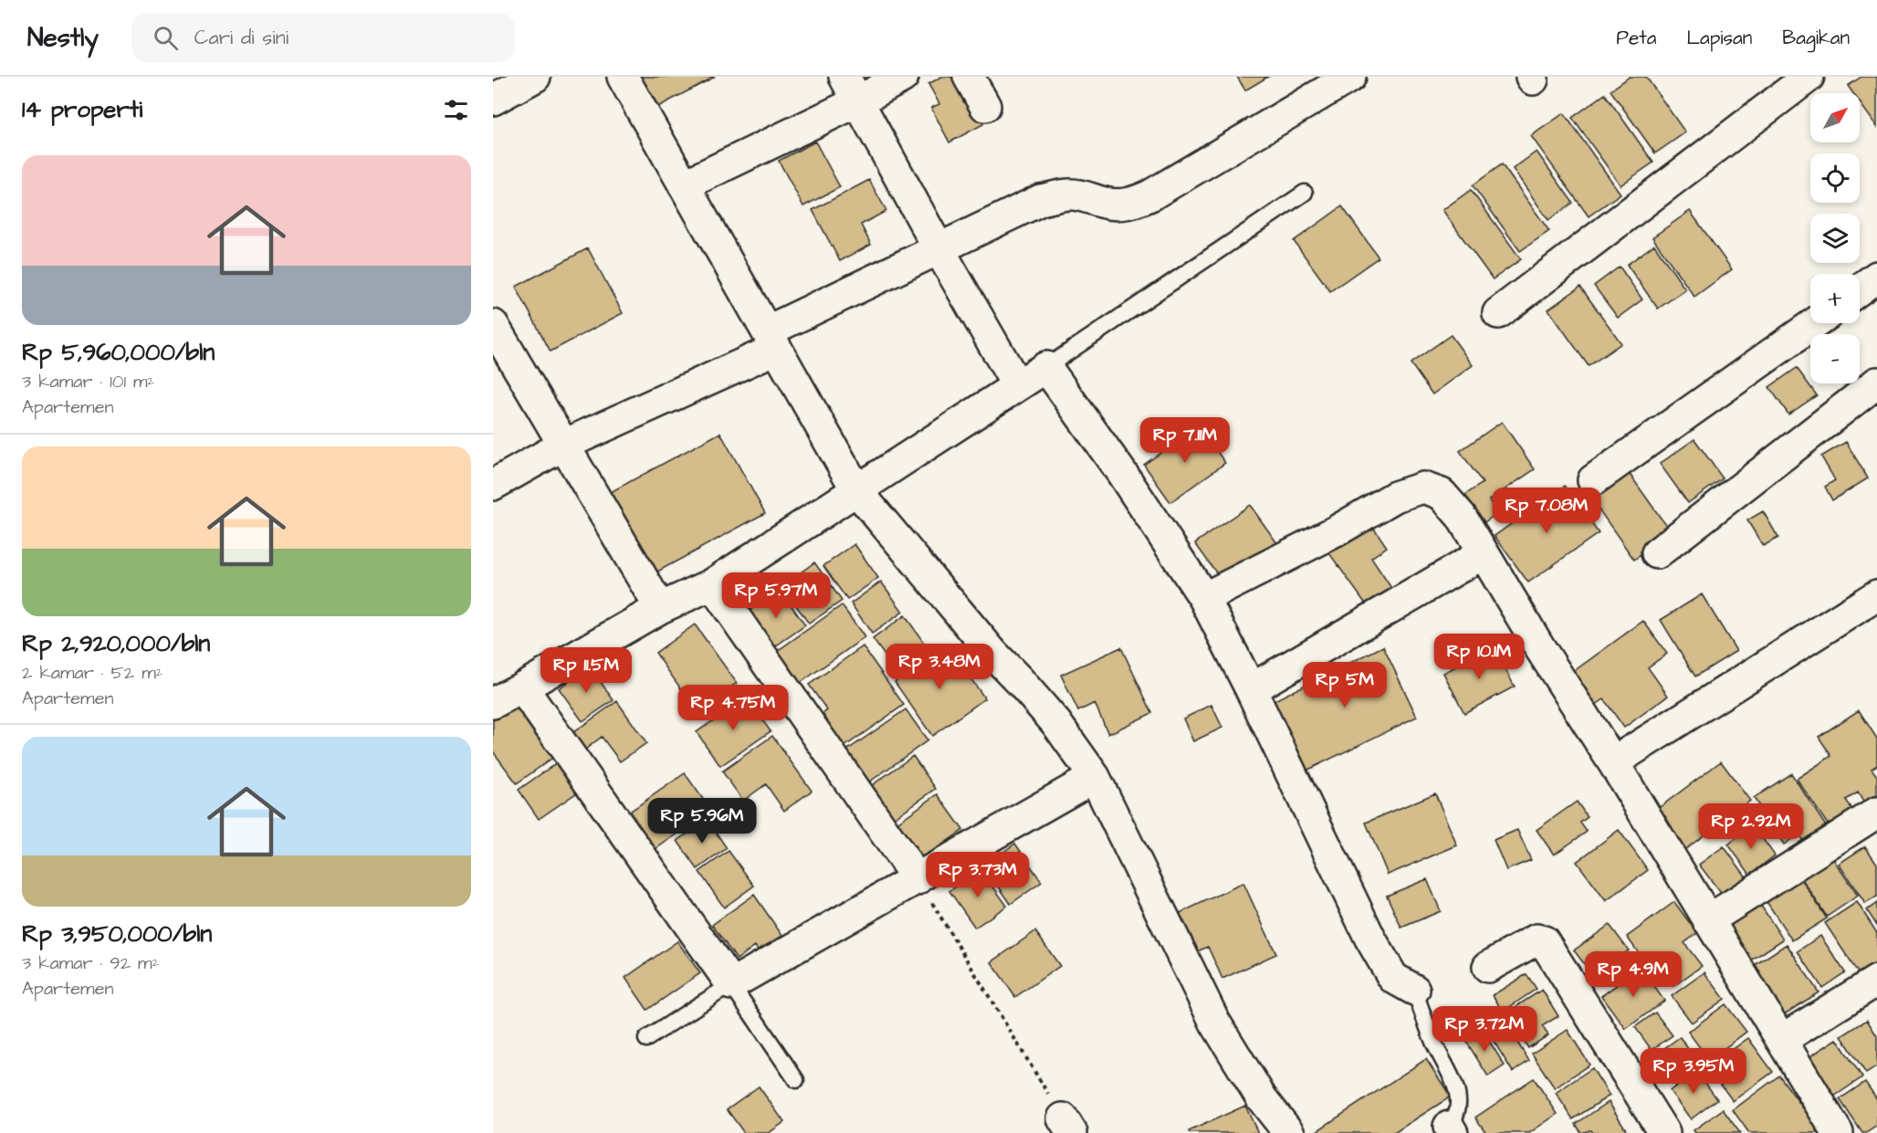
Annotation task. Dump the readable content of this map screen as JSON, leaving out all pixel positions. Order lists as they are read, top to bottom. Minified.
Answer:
{"north":"top right","page":{"header":"Nestly","search":"Cari di sini","nav":["Peta","Lapisan","Bagikan"],"heading":"14 properti","map_buttons":["+","−"],"list":[{"name":"Rp 5,960,000/bln","note":"3 kamar · 101 m² · Apartemen"},{"name":"Rp 2,920,000/bln","note":"2 kamar · 52 m² · Apartemen"},{"name":"Rp 3,950,000/bln","note":"3 kamar · 92 m² · Apartemen"}],"price":["Rp 7.11M","Rp 7.08M","Rp 5.97M","Rp 10.1M","Rp 3.48M","Rp 11.5M","Rp 5M","Rp 4.75M","Rp 5.96M","Rp 2.92M","Rp 3.73M","Rp 4.9M","Rp 3.72M","Rp 3.95M"]}}
